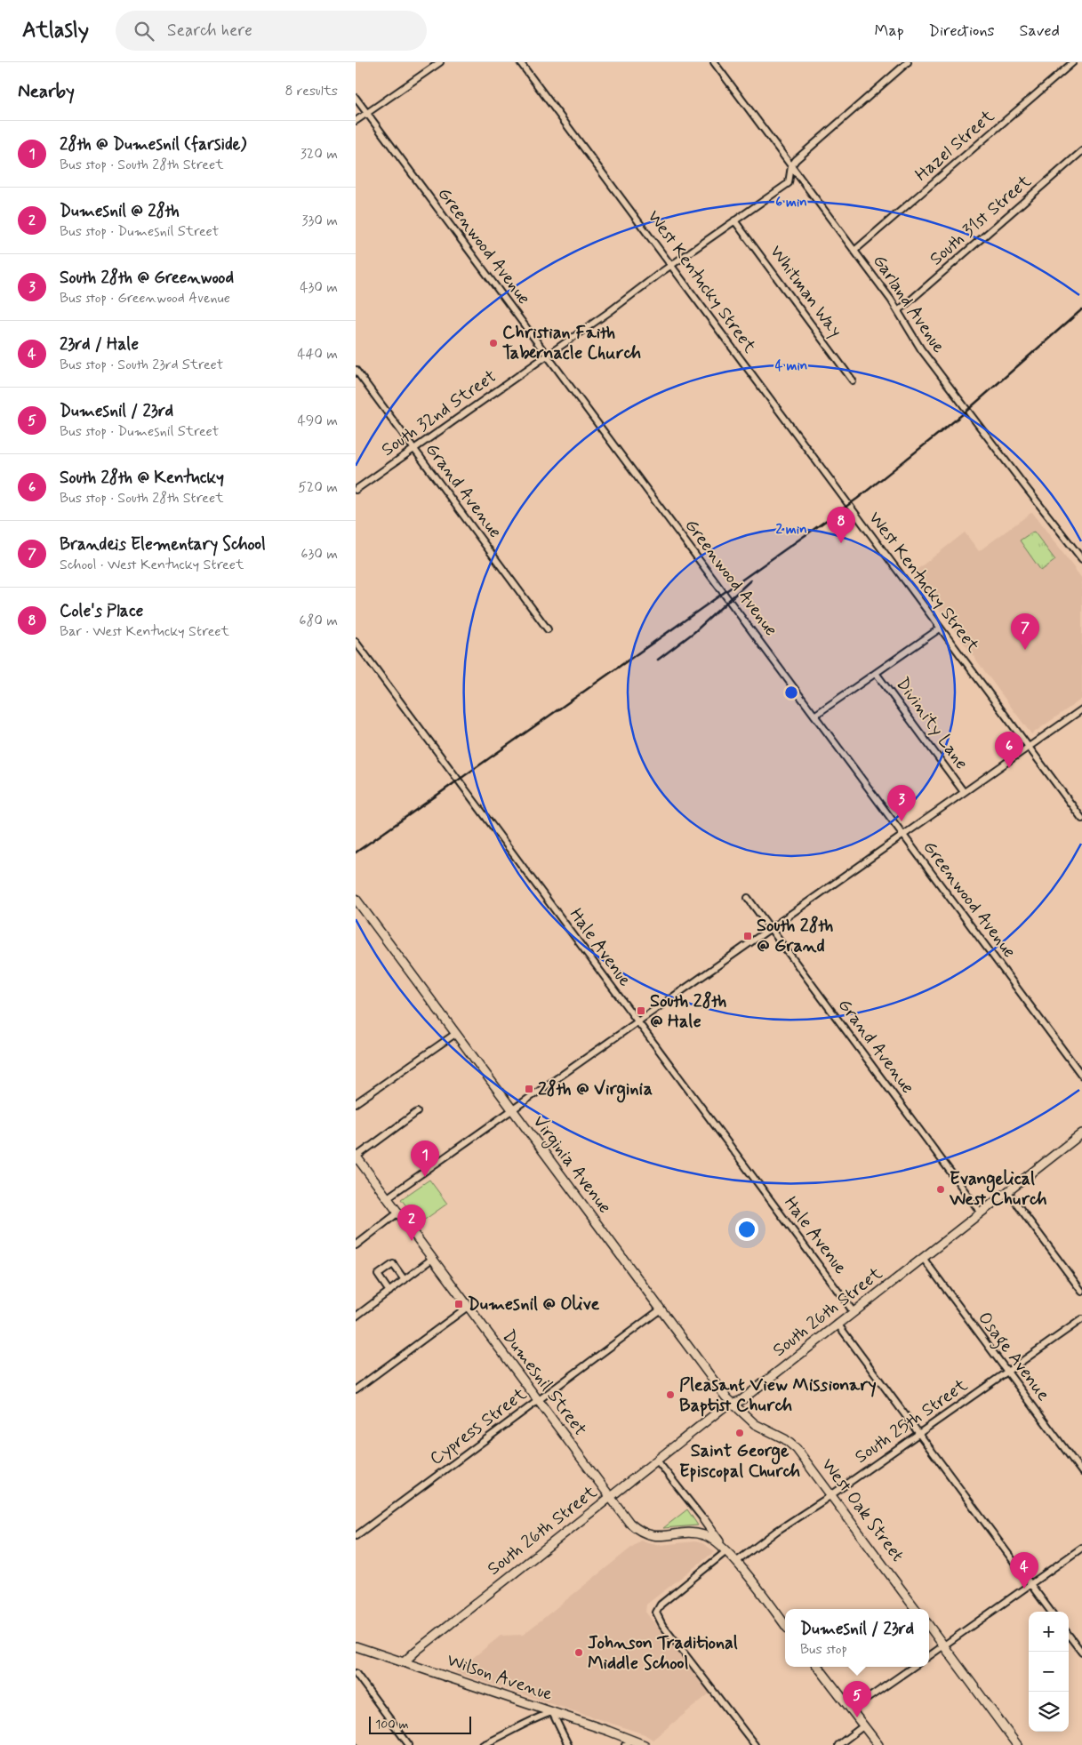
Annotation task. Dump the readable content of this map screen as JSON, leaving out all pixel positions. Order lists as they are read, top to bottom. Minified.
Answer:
{"streets":{"main road":["Virginia Avenue","South 26th Street","Dumesnil Street","West Oak Street","Wilson Avenue"],"street":["Hazel Street","South 31st Street","Greenwood Avenue","West Kentucky Street","Whitman Way","Garland Avenue","South 32nd Street","Grand Avenue","Divinity Lane","Hale Avenue","Osage Avenue","South 25th Street","Cypress Street"]},"crossings":[["Hazel Street","Garland Avenue"],["South 31st Street","Garland Avenue"],["Greenwood Avenue","South 32nd Street"],["West Kentucky Street","South 32nd Street"],["Whitman Way","South 32nd Street"],["Garland Avenue","South 32nd Street"],["South 32nd Street","Grand Avenue"],["Grand Avenue","South 26th Street"],["Hale Avenue","South 26th Street"],["Virginia Avenue","South 26th Street"],["Virginia Avenue","Cypress Street"],["Virginia Avenue","West Oak Street"],["South 26th Street","Osage Avenue"],["South 26th Street","Dumesnil Street"],["South 26th Street","West Oak Street"],["South 26th Street","Wilson Avenue"],["Osage Avenue","South 25th Street"],["Dumesnil Street","South 25th Street"],["Dumesnil Street","Cypress Street"],["South 25th Street","West Oak Street"]],"places":{"other":["Christian Faith Tabernacle Church","Evangelical West Church","Pleasant View Missionary Baptist Church","Saint George Episcopal Church","Johnson Traditional Middle School"],"transit":["South 28th @ Grand","South 28th @ Hale","28th @ Virginia","Dumesnil @ Olive"]},"scale_bar":"100 m","page":{"header":"Atlasly","search":"Search here","nav":["Map","Directions","Saved"],"heading":["Nearby","8 results"],"list":[{"mark":"1","name":"28th @ Dumesnil (farside)","note":"Bus stop · South 28th Street","value":"320 m"},{"mark":"2","name":"Dumesnil @ 28th","note":"Bus stop · Dumesnil Street","value":"330 m"},{"mark":"3","name":"South 28th @ Greenwood","note":"Bus stop · Greenwood Avenue","value":"430 m"},{"mark":"4","name":"23rd / Hale","note":"Bus stop · South 23rd Street","value":"440 m"},{"mark":"5","name":"Dumesnil / 23rd","note":"Bus stop · Dumesnil Street","value":"490 m"},{"mark":"6","name":"South 28th @ Kentucky","note":"Bus stop · South 28th Street","value":"520 m"},{"mark":"7","name":"Brandeis Elementary School","note":"School · West Kentucky Street","value":"630 m"},{"mark":"8","name":"Cole's Place","note":"Bar · West Kentucky Street","value":"680 m"}],"pins":["8","7","6","3","1","2","4","5"],"popup":["Dumesnil / 23rd","Bus stop"],"map_buttons":["+","−"],"scale":"100 m"},"rings":["6 min","4 min","2 min"]}
